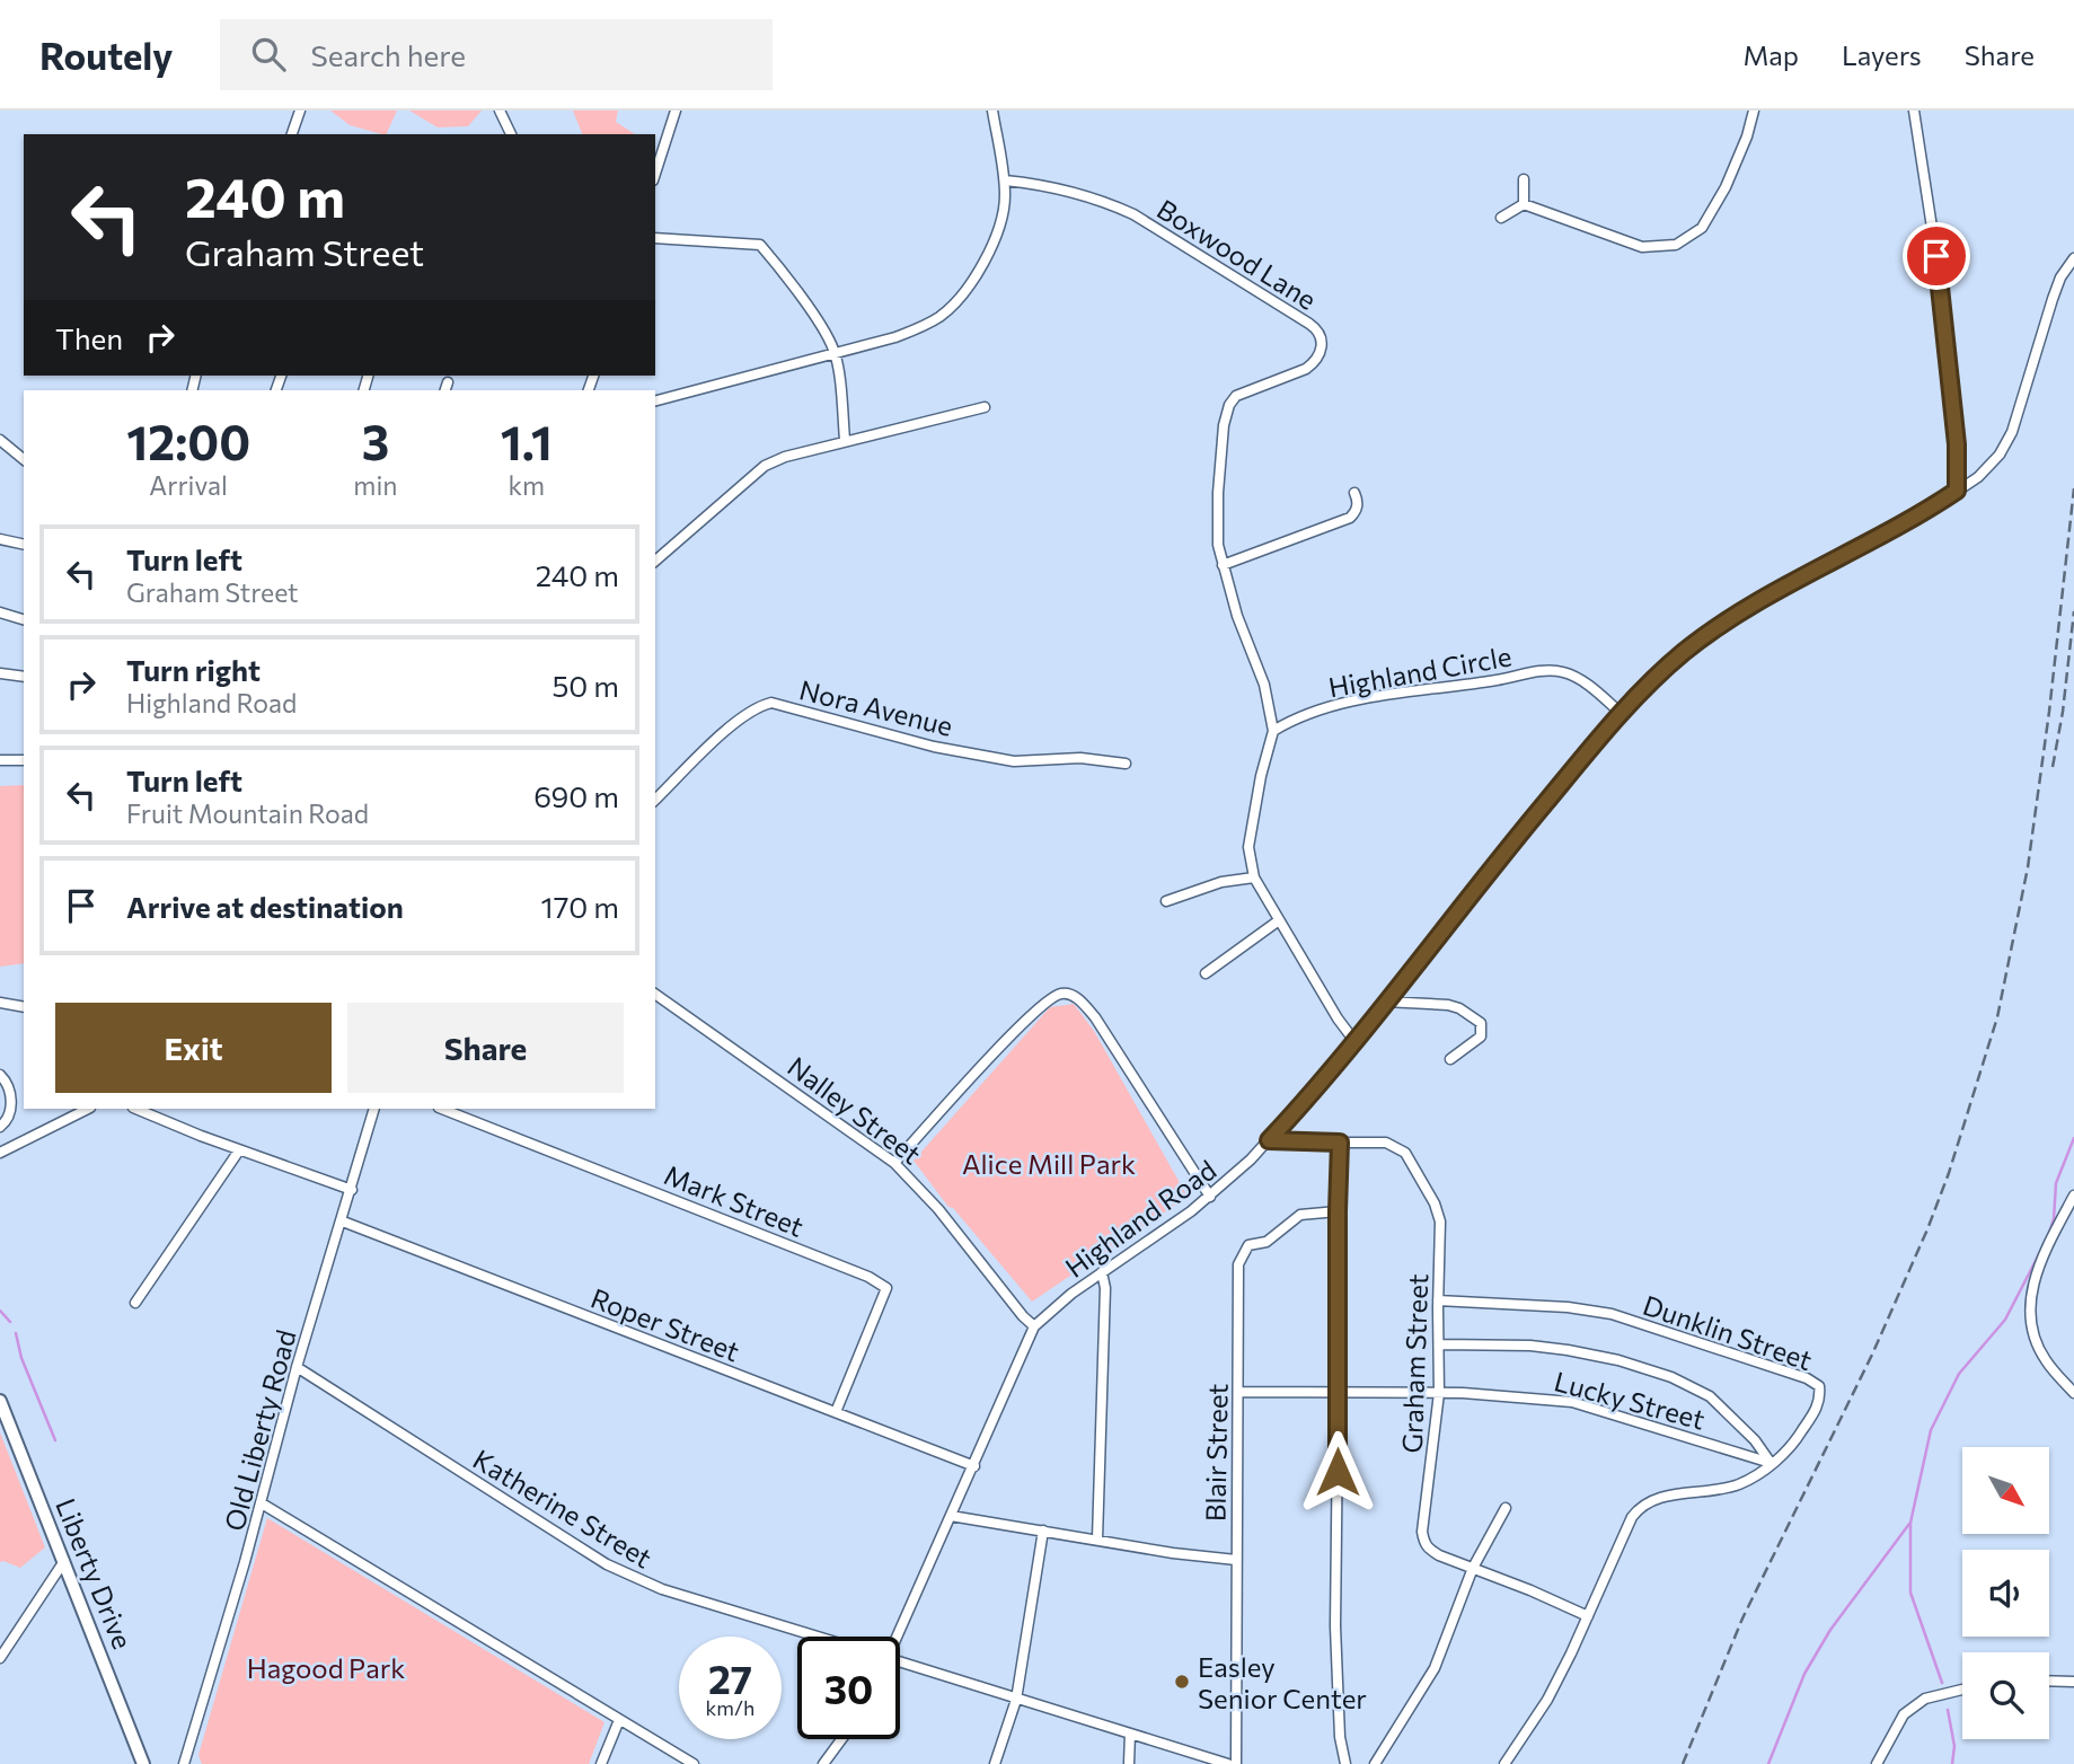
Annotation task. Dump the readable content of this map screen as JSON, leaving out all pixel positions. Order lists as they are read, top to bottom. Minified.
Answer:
{"streets":{"main road":["Liberty Drive"],"street":["Boxwood Lane","Highland Circle","Nora Avenue","Nalley Street","Mark Street","Highland Road","Roper Street","Dunklin Street","Graham Street","Lucky Street","Old Liberty Road","Blair Street","Katherine Street"]},"crossings":[["Boxwood Lane","Highland Circle"],["Highland Circle","Highland Road"],["Nalley Street","Highland Road"],["Mark Street","Roper Street"],["Highland Road","Roper Street"],["Highland Road","Graham Street"],["Roper Street","Old Liberty Road"],["Dunklin Street","Graham Street"],["Dunklin Street","Lucky Street"],["Graham Street","Lucky Street"],["Lucky Street","Blair Street"],["Old Liberty Road","Katherine Street"]],"parks":["Alice Mill Park","Hagood Park"],"places":["Easley Senior Center"],"north":"bottom right","page":{"header":"Routely","search":"Search here","nav":["Map","Layers","Share"],"turn":["240 m","Graham Street"],"then":"Then","eta":["12:00","Arrival","3","min","1.1","km"],"list":[{"name":"Turn left","note":"Graham Street","value":"240 m"},{"name":"Turn right","note":"Highland Road","value":"50 m"},{"name":"Turn left","note":"Fruit Mountain Road","value":"690 m"},{"name":"Arrive at destination","value":"170 m"}],"buttons":["Exit","Share"],"speed":"27 km/h","limit":"30"}}
